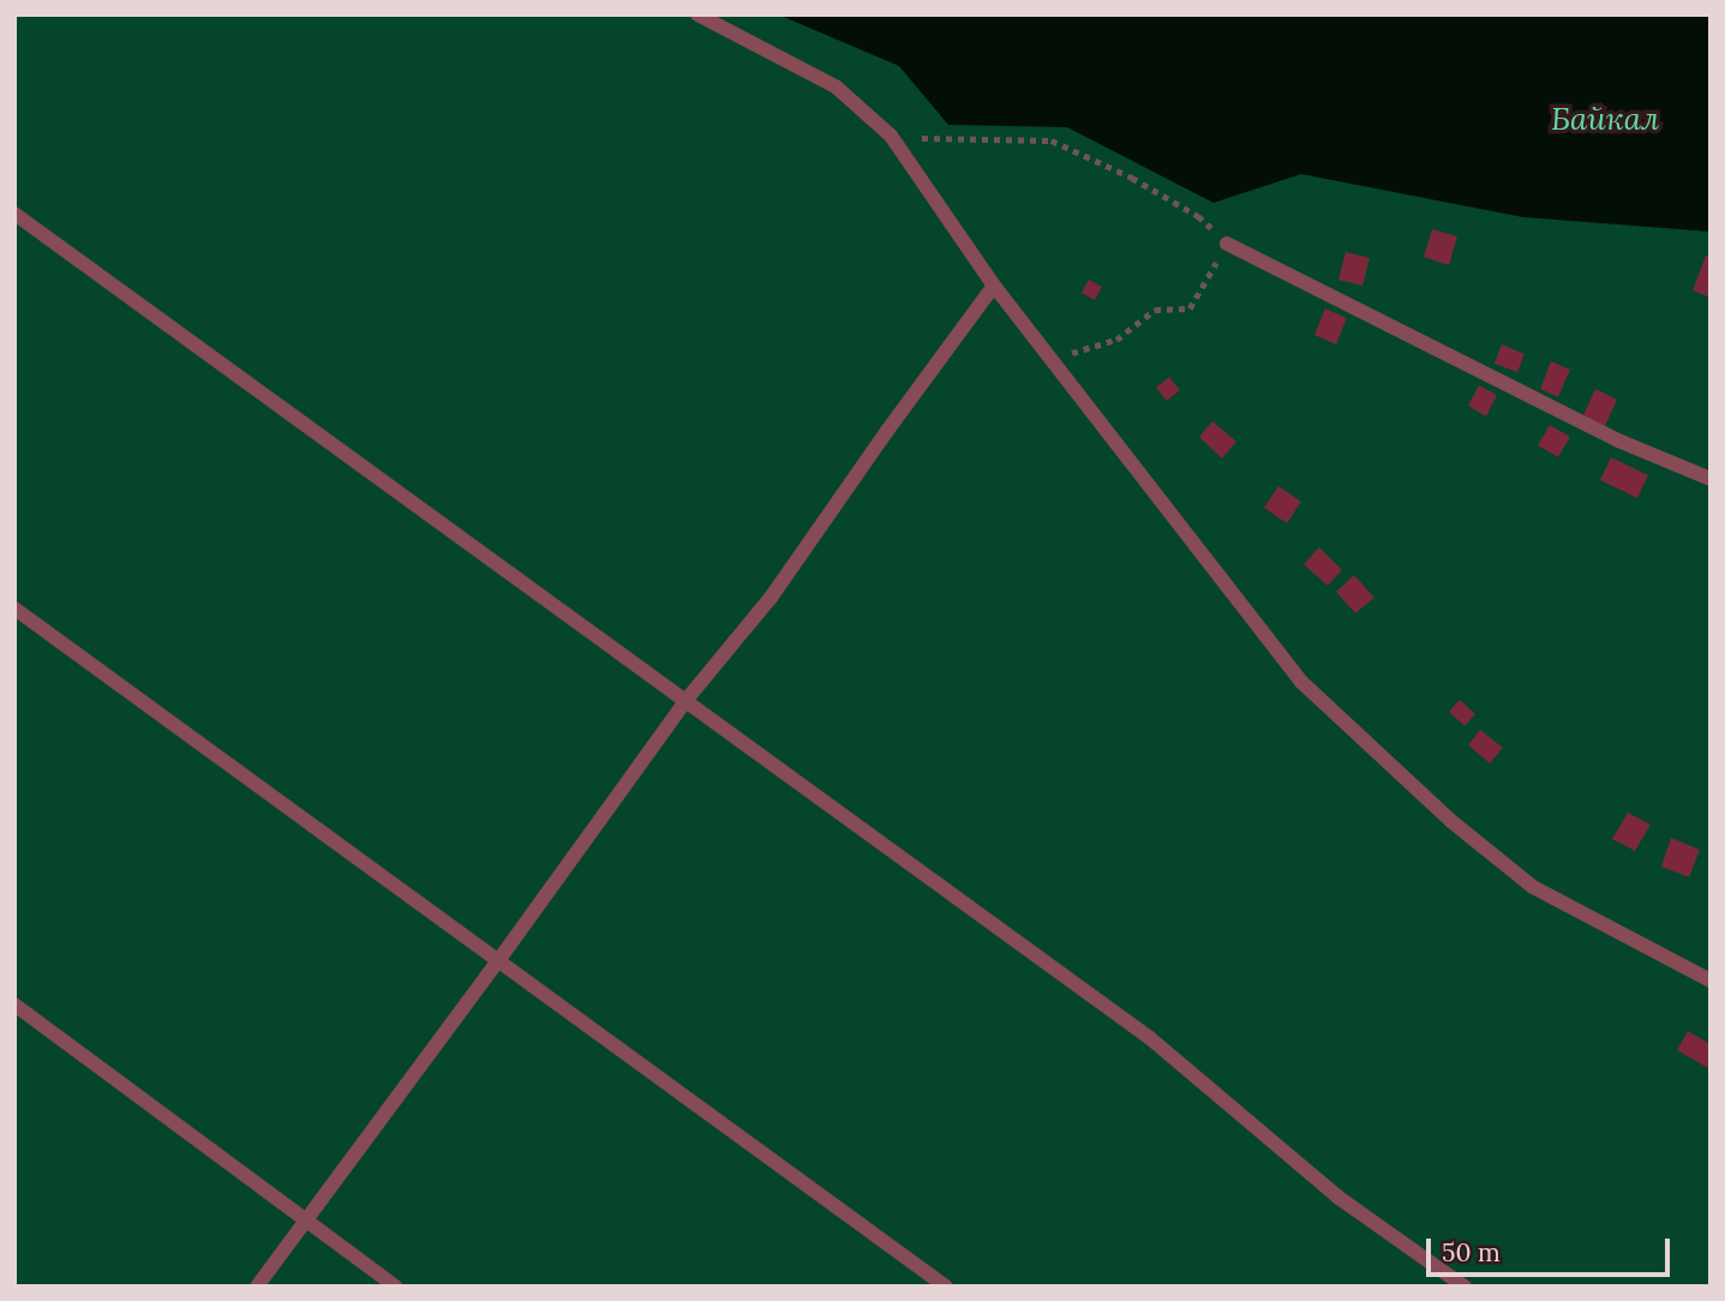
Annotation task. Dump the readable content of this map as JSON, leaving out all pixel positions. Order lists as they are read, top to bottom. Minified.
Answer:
{"water":["Байкал"],"scale_bar":"50 m"}
